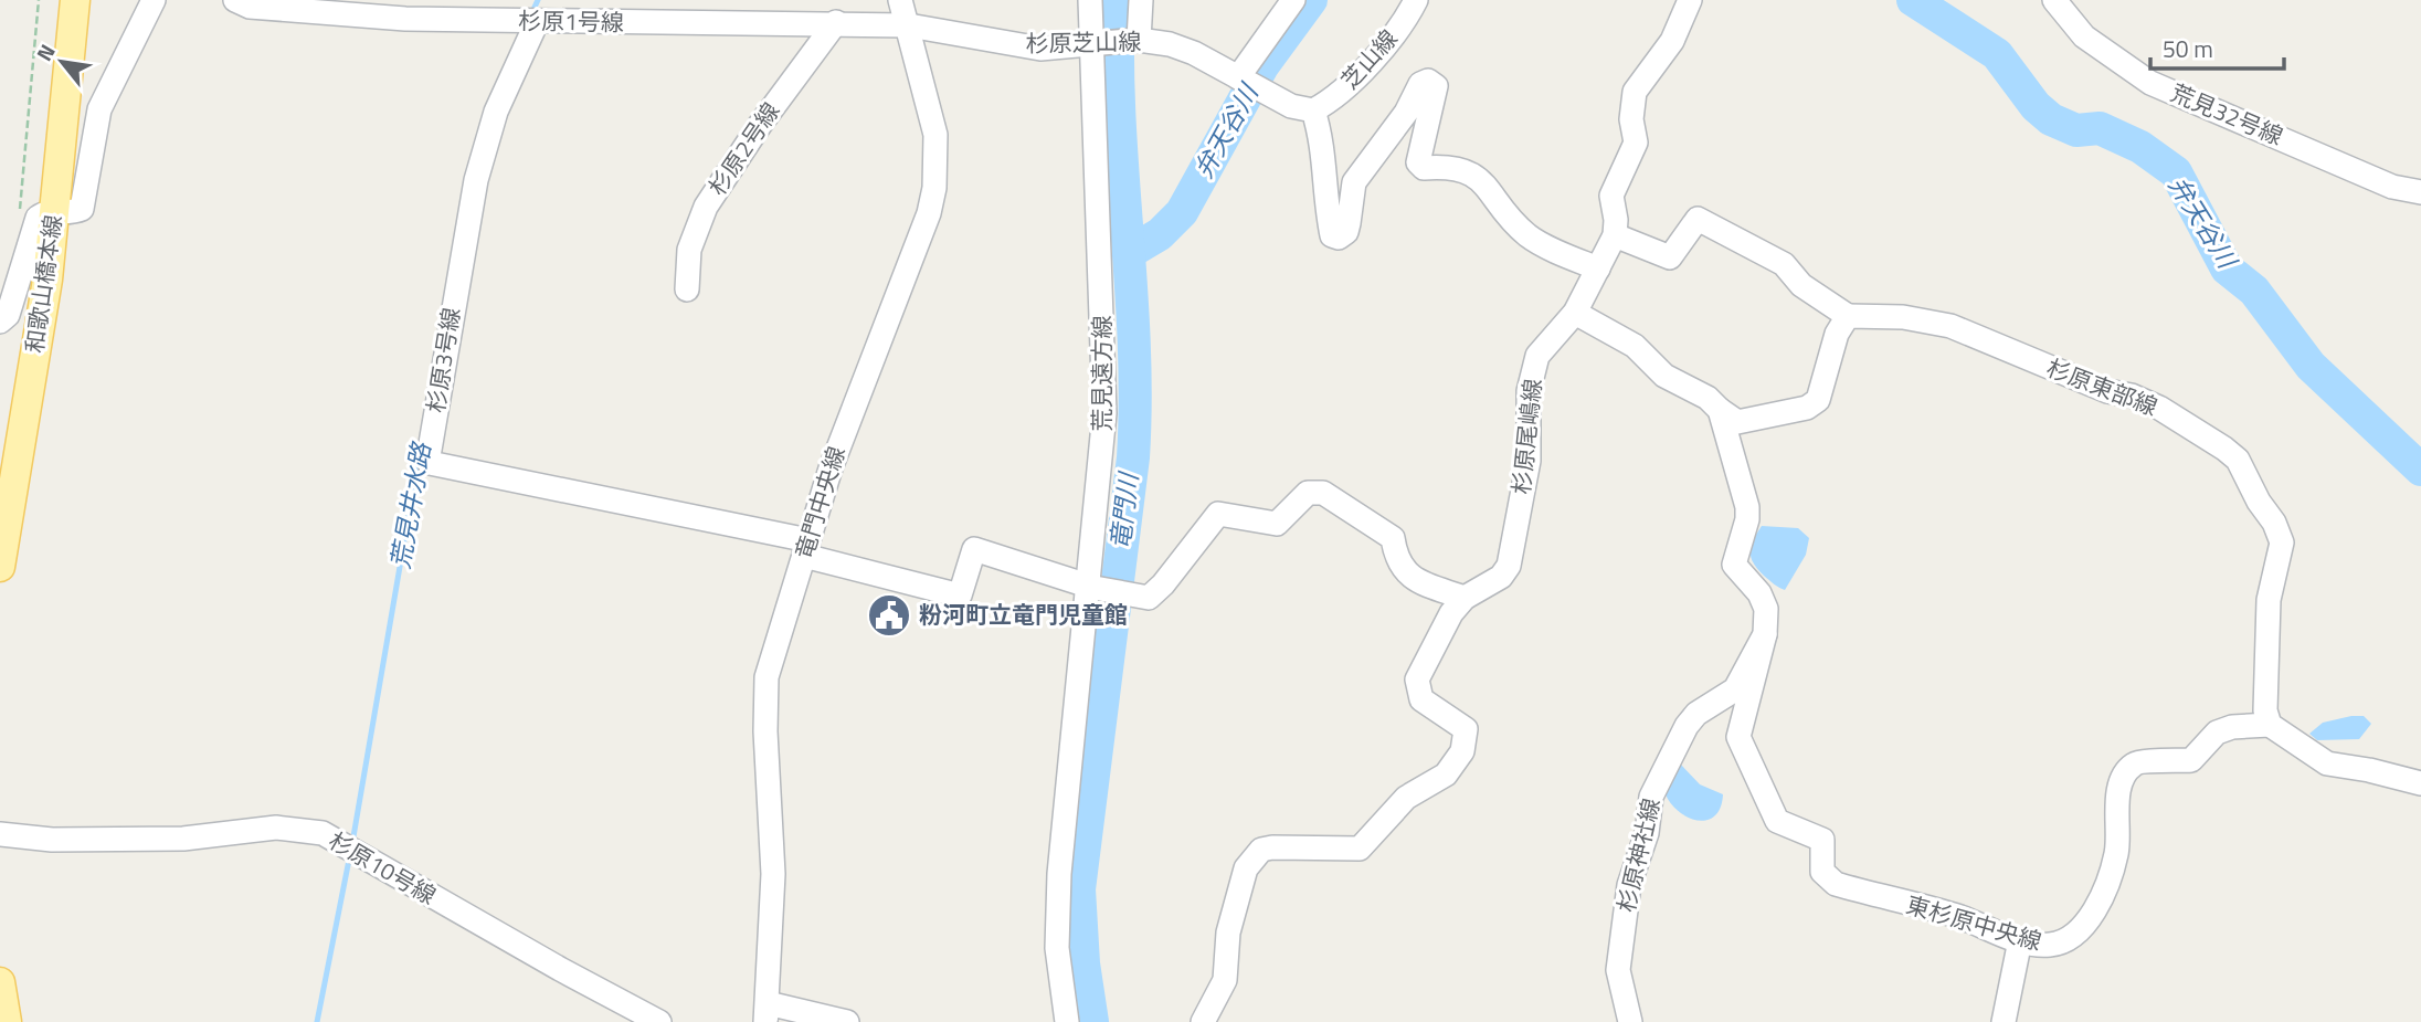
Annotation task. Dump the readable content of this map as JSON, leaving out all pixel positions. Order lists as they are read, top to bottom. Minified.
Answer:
{"streets":{"main road":["和歌山橋本線"],"street":["杉原1号線","杉原芝山線","芝山線","荒見32号線","杉原2号線","杉原3号線","荒見遠方線","杉原東部線","杉原尾嶋線","竜門中央線","杉原神社線","杉原10号線","東杉原中央線"]},"crossings":[["杉原1号線","杉原芝山線"],["杉原1号線","杉原2号線"],["杉原1号線","杉原3号線"],["杉原1号線","竜門中央線"],["杉原芝山線","芝山線"],["杉原芝山線","荒見遠方線"],["杉原芝山線","竜門中央線"],["杉原3号線","竜門中央線"],["杉原東部線","東杉原中央線"],["杉原神社線","東杉原中央線"]],"water":["弁天谷川","荒見井水路","竜門川"],"places":{"public building":["粉河町立竜門児童館"]},"scale_bar":"50 m","north":"top left"}
